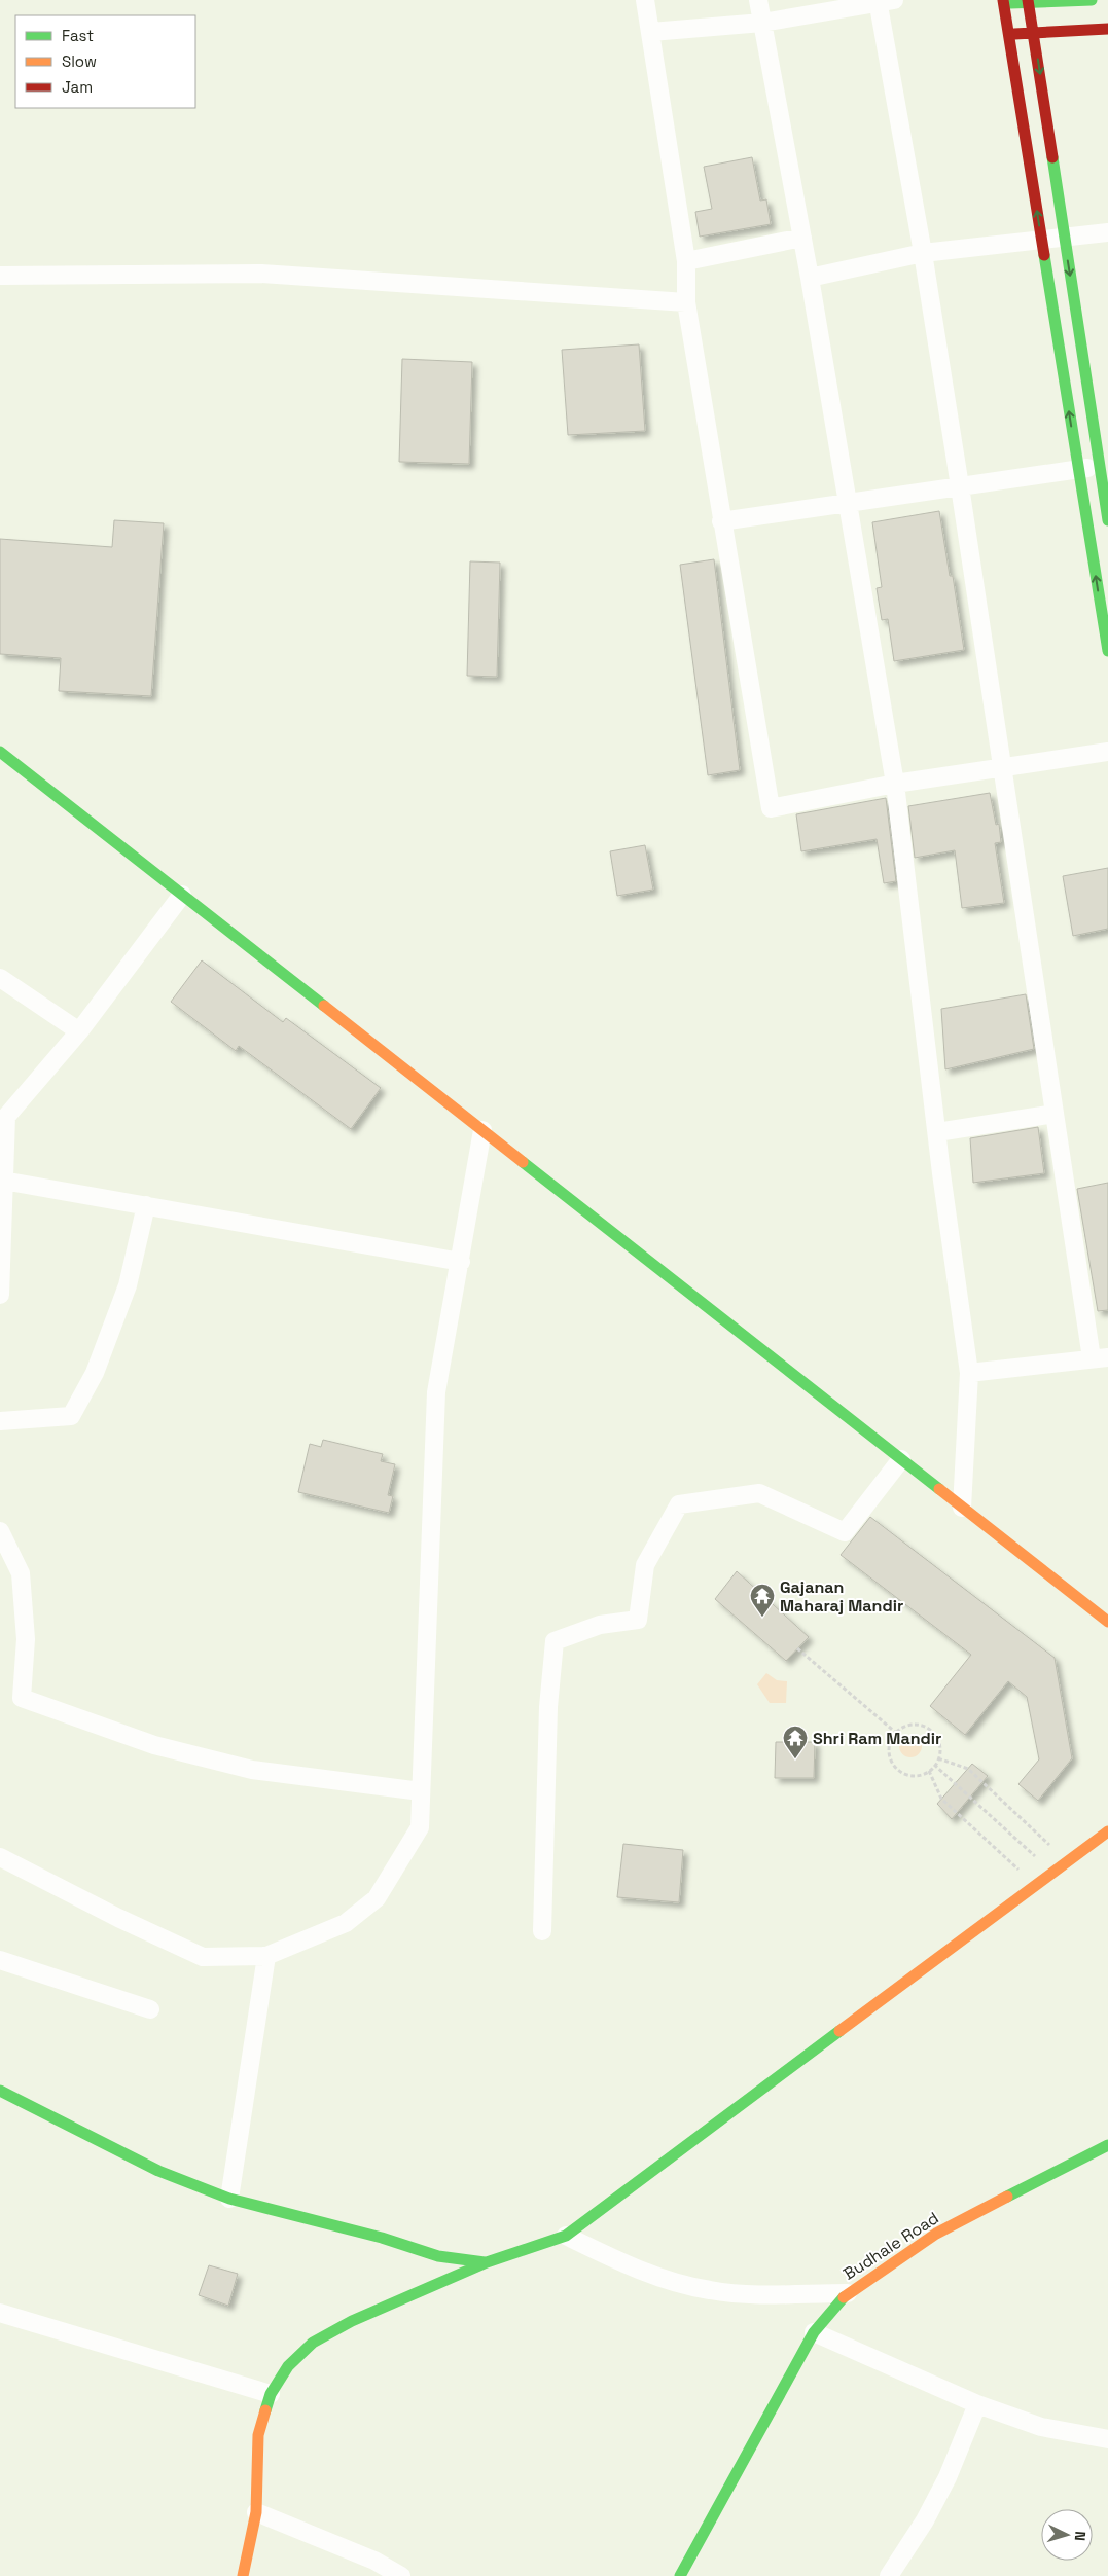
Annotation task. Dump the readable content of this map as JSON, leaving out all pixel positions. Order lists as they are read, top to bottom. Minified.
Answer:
{"streets":{"main road":["Budhale Road"]},"places":{"temple":["Gajanan Maharaj Mandir","Shri Ram Mandir"]},"legend":["Fast","Slow","Jam"],"north":"right"}
